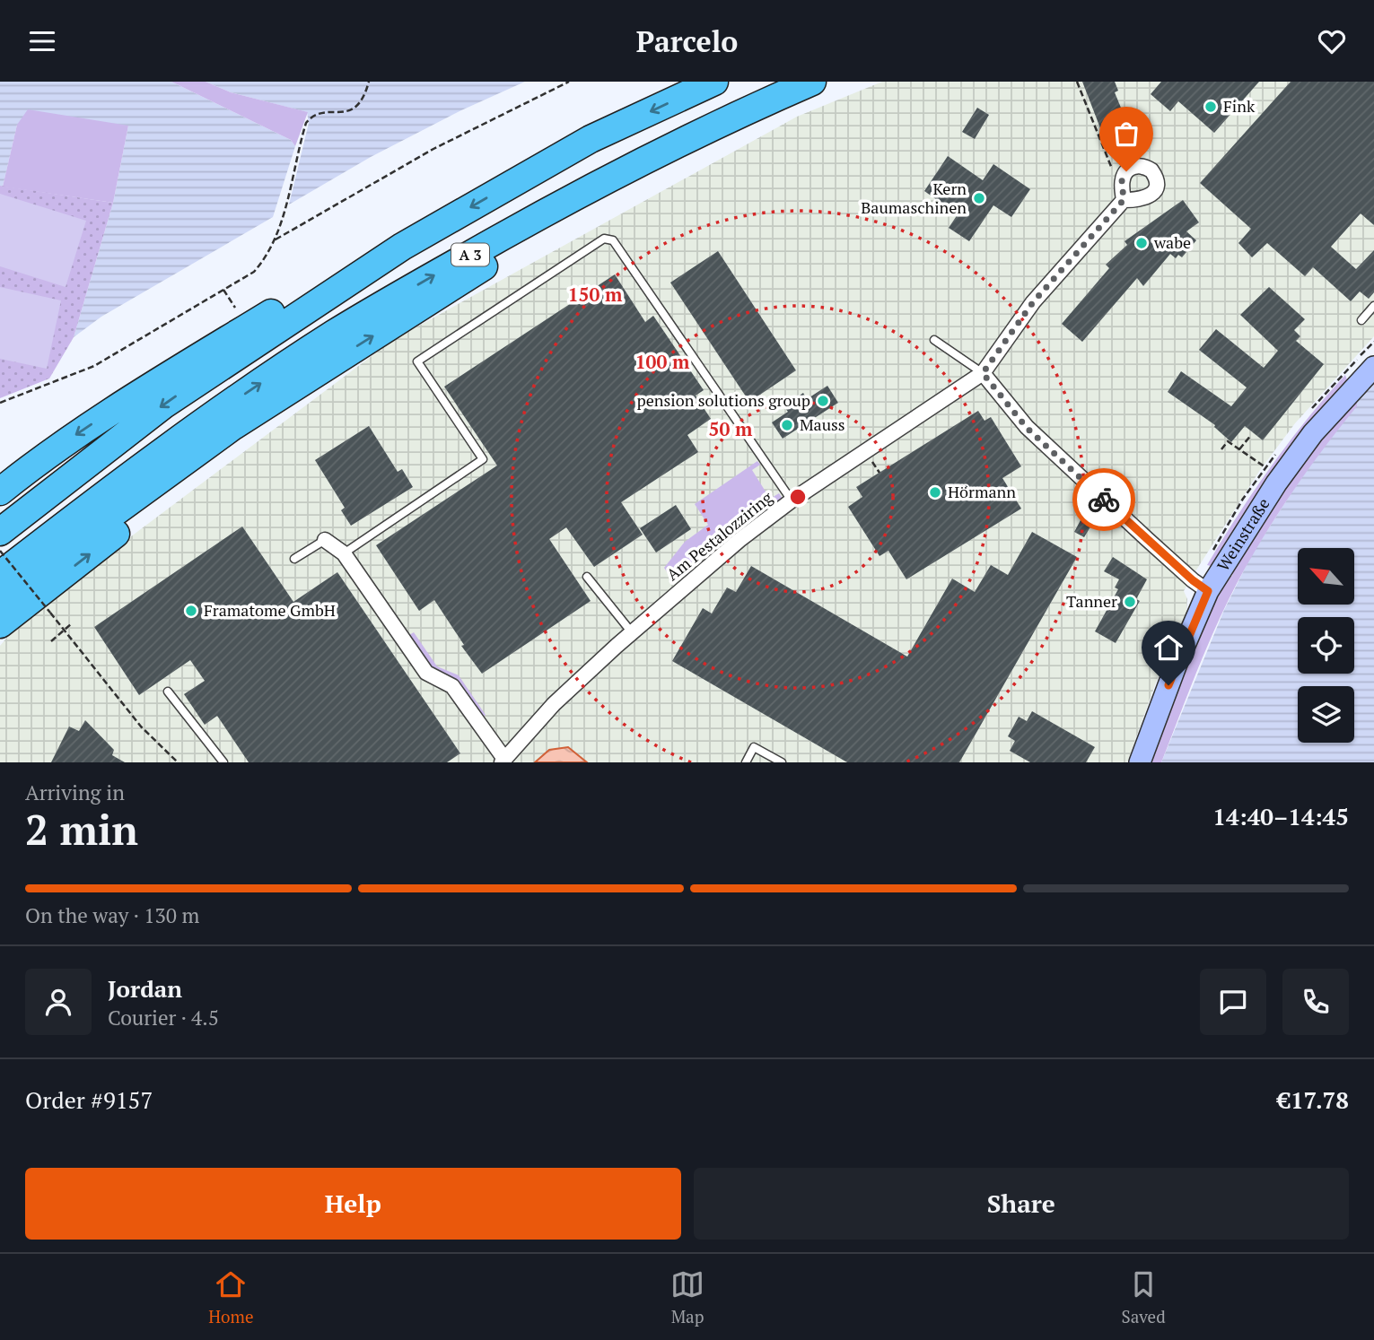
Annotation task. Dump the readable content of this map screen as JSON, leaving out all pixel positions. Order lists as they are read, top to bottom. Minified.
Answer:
{"streets":{"highway":["A 3"],"main road":["Weinstraße"],"street":["Am Pestalozziring"]},"places":["Fink","Kern Baumaschinen","wabe","pension solutions group","Mauss","Hörmann","Tanner","Framatome GmbH"],"north":"top left","page":{"header":"Parcelo","heading":["2 min","Arriving in","14:40–14:45"],"panel":["Jordan","Courier · 4.5","Order #9157","€17.78"],"bar":"On the way · 130 m","buttons":["Help","Share"],"tabs":["Home","Map","Saved"]},"rings":["150 m","100 m","50 m"]}
